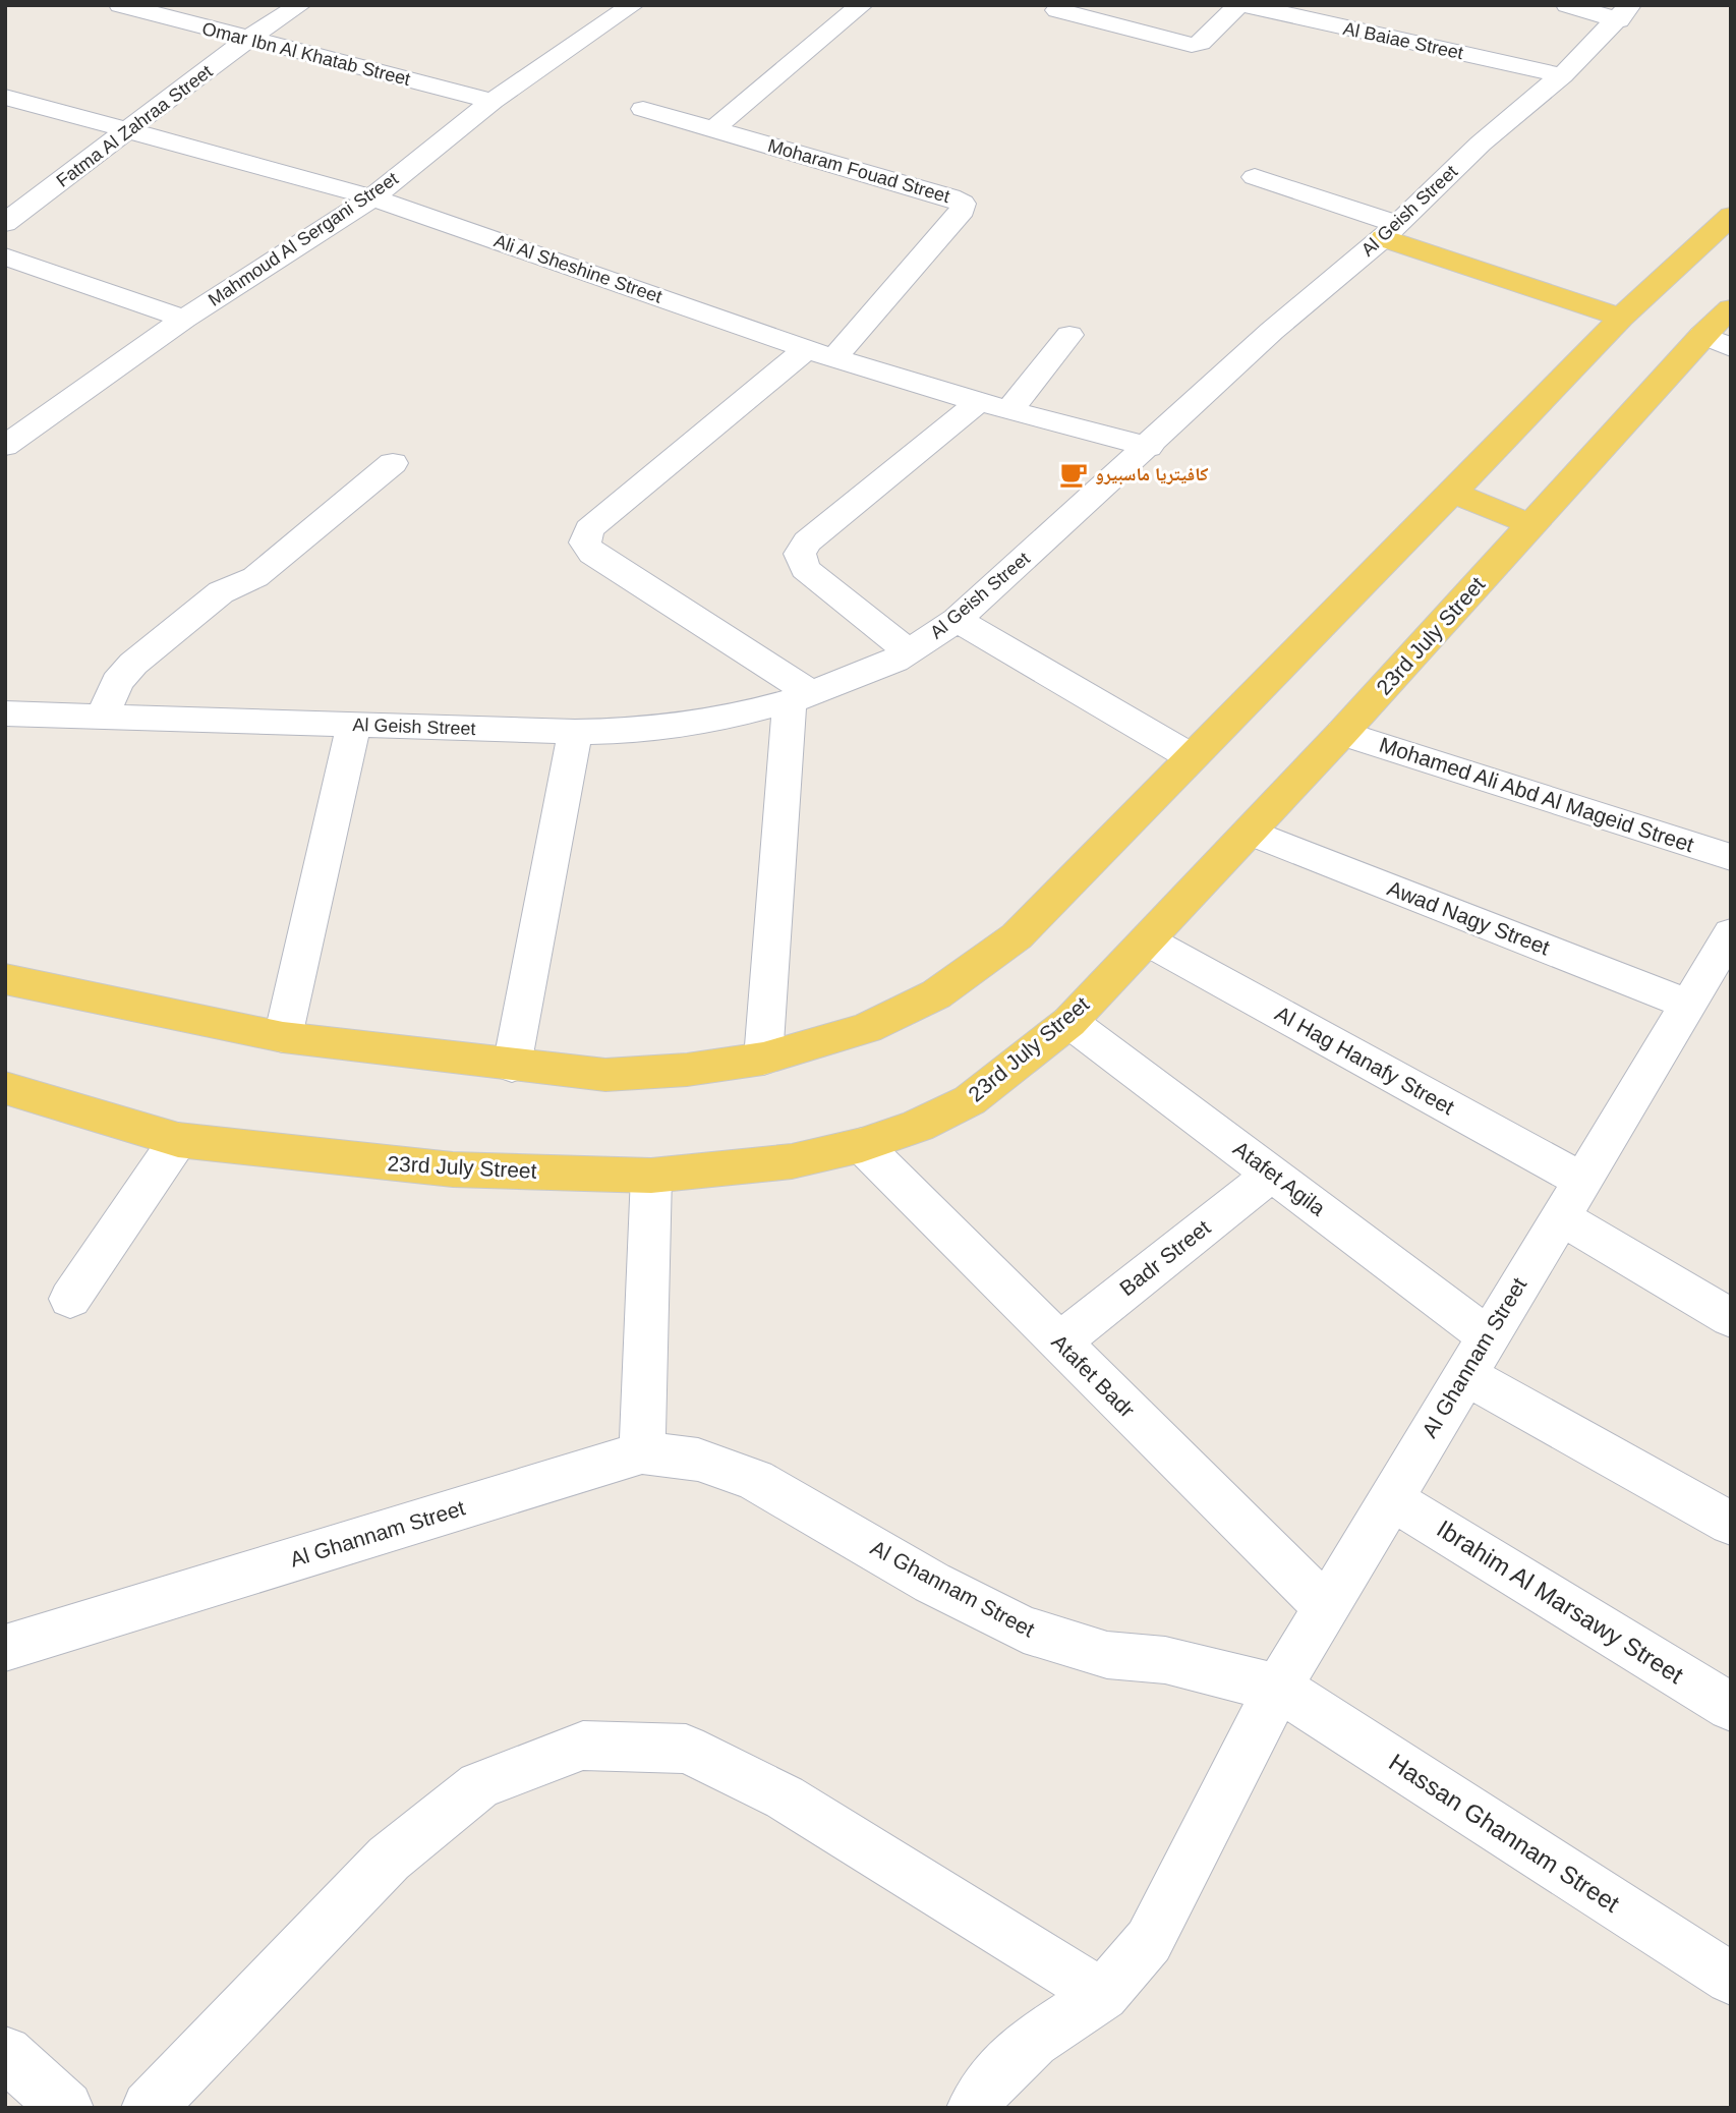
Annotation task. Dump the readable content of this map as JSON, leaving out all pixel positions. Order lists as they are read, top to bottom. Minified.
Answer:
{"streets":{"main road":["23rd July Street"],"street":["Al Baiae Street","Omar Ibn Al Khatab Street","Fatma Al Zahraa Street","Moharam Fouad Street","Al Geish Street","Mahmoud Al Sergani Street","Ali Al Sheshine Street","Mohamed Ali Abd Al Mageid Street","Awad Nagy Street","Al Hag Hanafy Street","Atafet Agila","Badr Street","Al Ghannam Street","Atafet Badr","Ibrahim Al Marsawy Street","Hassan Ghannam Street"]},"crossings":[["Al Baiae Street","Al Geish Street"],["Omar Ibn Al Khatab Street","Fatma Al Zahraa Street"],["Omar Ibn Al Khatab Street","Mahmoud Al Sergani Street"],["Fatma Al Zahraa Street","Ali Al Sheshine Street"],["Moharam Fouad Street","Ali Al Sheshine Street"],["Al Geish Street","Ali Al Sheshine Street"],["Mahmoud Al Sergani Street","Ali Al Sheshine Street"],["23rd July Street","Mohamed Ali Abd Al Mageid Street"],["23rd July Street","Awad Nagy Street"],["23rd July Street","Al Hag Hanafy Street"],["23rd July Street","Atafet Agila"],["23rd July Street","Atafet Badr"],["Awad Nagy Street","Al Ghannam Street"],["Al Hag Hanafy Street","Al Ghannam Street"],["Atafet Agila","Badr Street"],["Atafet Agila","Al Ghannam Street"],["Badr Street","Atafet Badr"],["Al Ghannam Street","Atafet Badr"],["Al Ghannam Street","Ibrahim Al Marsawy Street"],["Al Ghannam Street","Hassan Ghannam Street"]],"places":{"cafe":["كافيتريا ماسبيرو"]}}
